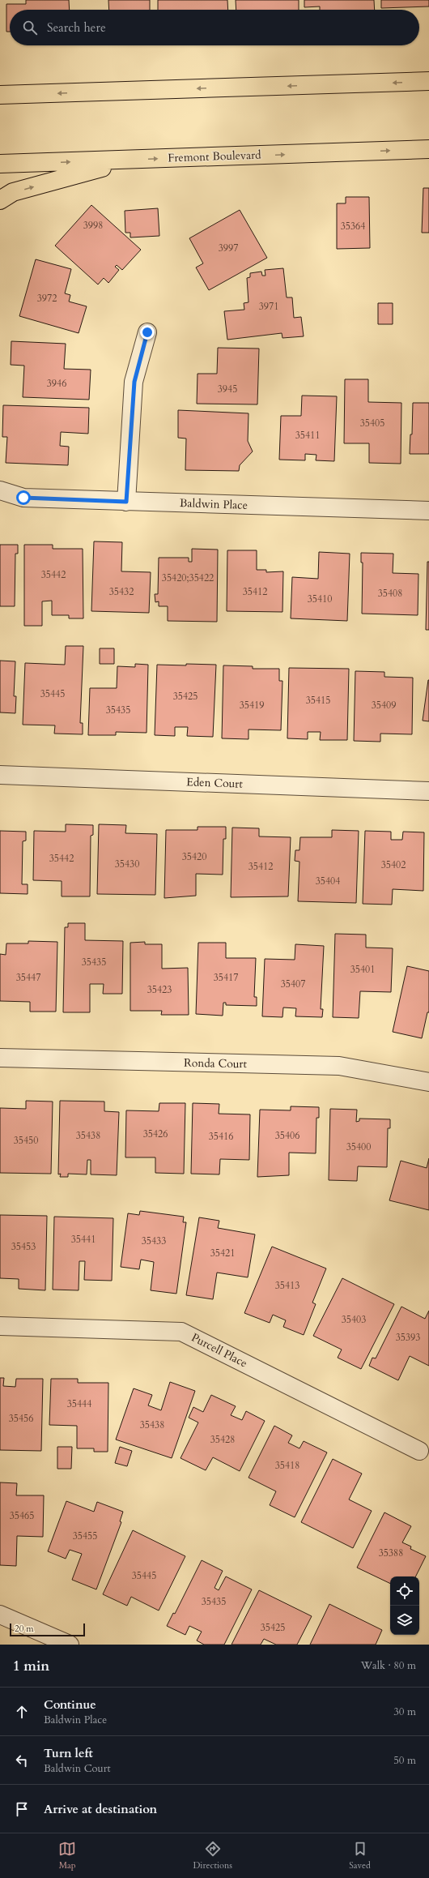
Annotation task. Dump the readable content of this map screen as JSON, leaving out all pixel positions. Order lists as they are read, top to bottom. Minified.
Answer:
{"streets":{"main road":["Fremont Boulevard"],"street":["Baldwin Place","Eden Court","Ronda Court","Purcell Place"]},"house_numbers":["3998","35364","3997","3972","3971","3946","3945","35405","35411","35442","35420;35422","35432","35412","35408","35410","35445","35425","35415","35419","35409","35435","35420","35442","35430","35402","35412","35404","35435","35401","35447","35417","35407","35423","35426","35438","35406","35416","35450","35400","35441","35433","35453","35421","35413","35403","35393","35444","35456","35438","35428","35418","35465","35455","35388","35445","35435","35425"],"scale_bar":"20 m","page":{"search":"Search here","scale":"20 m","heading":["1 min","Walk · 80 m"],"list":[["Continue","Baldwin Place","30 m"],["Turn left","Baldwin Court","50 m"],"Arrive at destination"],"nav":["Map","Directions","Saved"]}}
